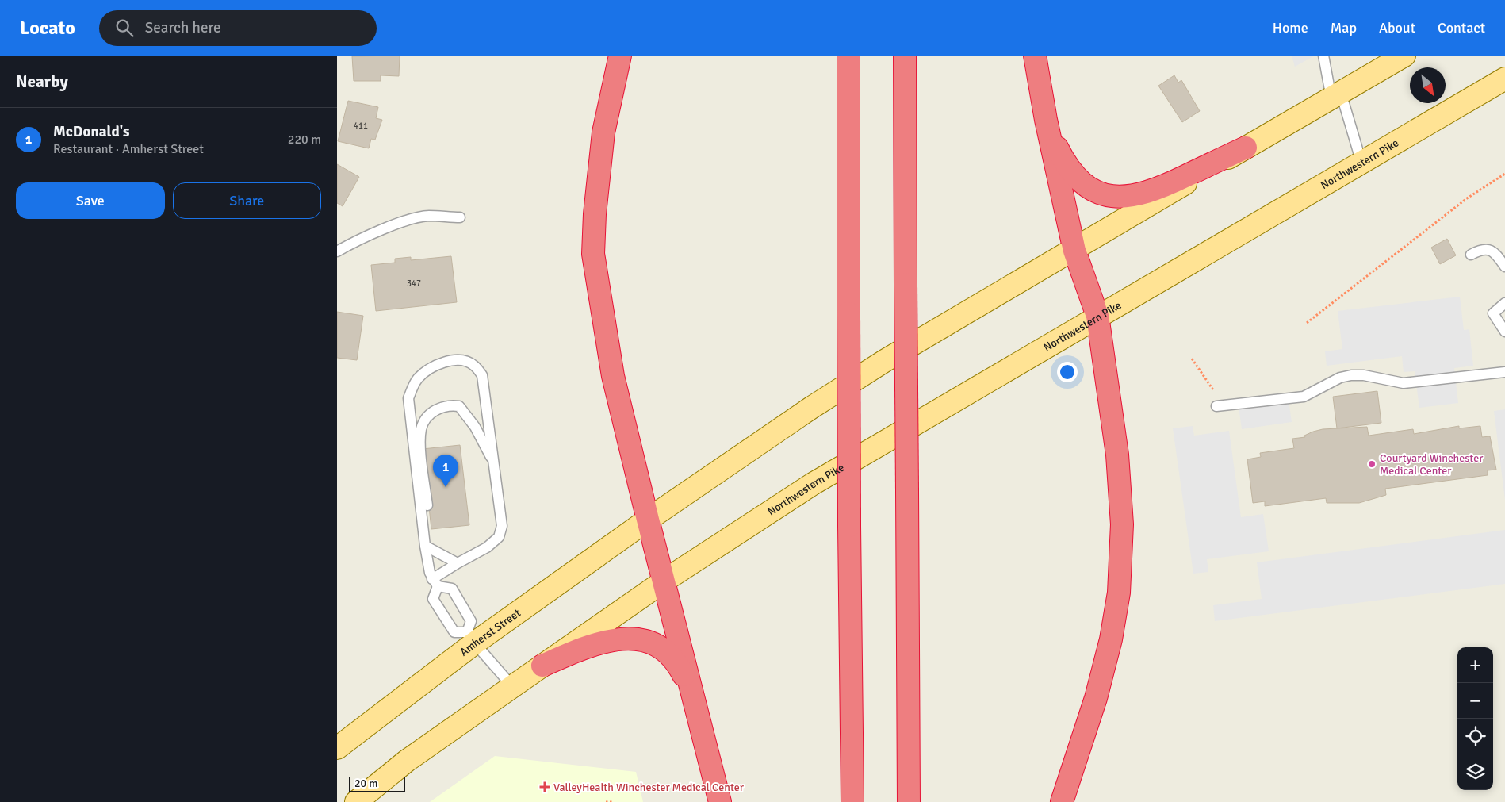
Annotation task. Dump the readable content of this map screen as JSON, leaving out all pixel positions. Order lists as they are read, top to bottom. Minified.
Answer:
{"streets":{"main road":["Northwestern Pike","Amherst Street"]},"places":{"other":["Courtyard Winchester Medical Center"],"health":["ValleyHealth Winchester Medical Center"]},"house_numbers":["411","347"],"scale_bar":"20 m","north":"bottom right","page":{"header":"Locato","search":"Search here","nav":["Home","Map","About","Contact"],"heading":"Nearby","list":[{"mark":"1","name":"McDonald's","note":"Restaurant · Amherst Street","value":"220 m"}],"buttons":["Save","Share"],"pins":"1","map_buttons":["+","−"],"scale":"20 m"}}
